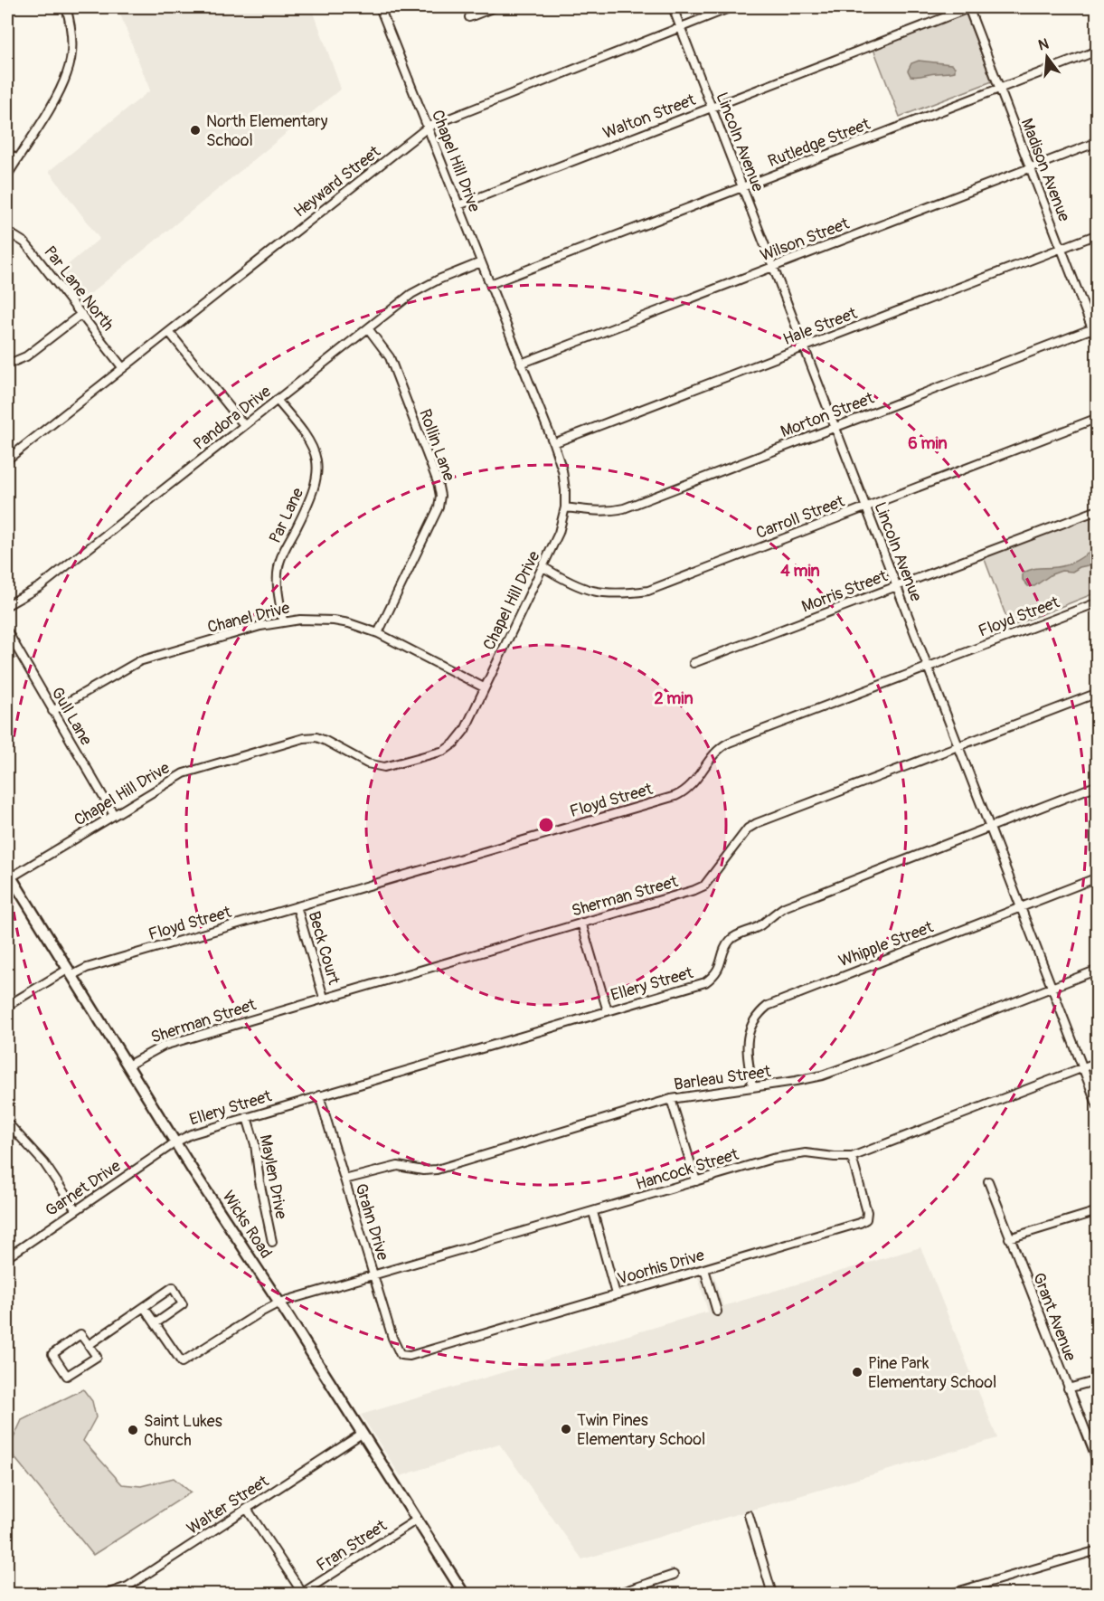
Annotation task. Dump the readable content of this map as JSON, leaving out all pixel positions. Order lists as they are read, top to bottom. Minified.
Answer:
{"streets":{"main road":["Wicks Road"],"street":["Walton Street","Lincoln Avenue","Rutledge Street","Chapel Hill Drive","Madison Avenue","Heyward Street","Wilson Street","Par Lane North","Hale Street","Morton Street","Pandora Drive","Rollin Lane","Par Lane","Carroll Street","Morris Street","Floyd Street","Chanel Drive","Gull Lane","Sherman Street","Whipple Street","Beck Court","Ellery Street","Barleau Street","Hancock Street","Maylen Drive","Garnet Drive","Grahn Drive","Voorhis Drive","Grant Avenue","Walter Street","Fran Street"]},"crossings":[["Walton Street","Lincoln Avenue"],["Walton Street","Chapel Hill Drive"],["Walton Street","Madison Avenue"],["Lincoln Avenue","Rutledge Street"],["Lincoln Avenue","Heyward Street"],["Lincoln Avenue","Wilson Street"],["Lincoln Avenue","Hale Street"],["Lincoln Avenue","Morton Street"],["Lincoln Avenue","Carroll Street"],["Lincoln Avenue","Morris Street"],["Lincoln Avenue","Floyd Street"],["Lincoln Avenue","Sherman Street"],["Lincoln Avenue","Whipple Street"],["Lincoln Avenue","Ellery Street"],["Lincoln Avenue","Barleau Street"],["Lincoln Avenue","Hancock Street"],["Rutledge Street","Chapel Hill Drive"],["Rutledge Street","Madison Avenue"],["Chapel Hill Drive","Heyward Street"],["Chapel Hill Drive","Wilson Street"],["Chapel Hill Drive","Hale Street"],["Chapel Hill Drive","Morton Street"],["Chapel Hill Drive","Pandora Drive"],["Chapel Hill Drive","Carroll Street"],["Chapel Hill Drive","Chanel Drive"],["Chapel Hill Drive","Gull Lane"],["Chapel Hill Drive","Wicks Road"],["Madison Avenue","Wilson Street"],["Madison Avenue","Hale Street"],["Madison Avenue","Morton Street"],["Heyward Street","Par Lane North"],["Pandora Drive","Rollin Lane"],["Pandora Drive","Par Lane"],["Rollin Lane","Chanel Drive"],["Par Lane","Chanel Drive"],["Floyd Street","Beck Court"],["Floyd Street","Wicks Road"],["Chanel Drive","Gull Lane"],["Sherman Street","Beck Court"],["Sherman Street","Wicks Road"],["Whipple Street","Barleau Street"],["Ellery Street","Maylen Drive"],["Ellery Street","Garnet Drive"],["Ellery Street","Grahn Drive"],["Ellery Street","Wicks Road"],["Barleau Street","Grahn Drive"],["Hancock Street","Grahn Drive"],["Hancock Street","Wicks Road"],["Hancock Street","Voorhis Drive"],["Garnet Drive","Wicks Road"],["Grahn Drive","Voorhis Drive"],["Wicks Road","Walter Street"],["Wicks Road","Fran Street"]],"places":["North Elementary School","Pine Park Elementary School","Twin Pines Elementary School","Saint Lukes Church"],"north":"top","rings":["6 min","4 min","2 min"]}
